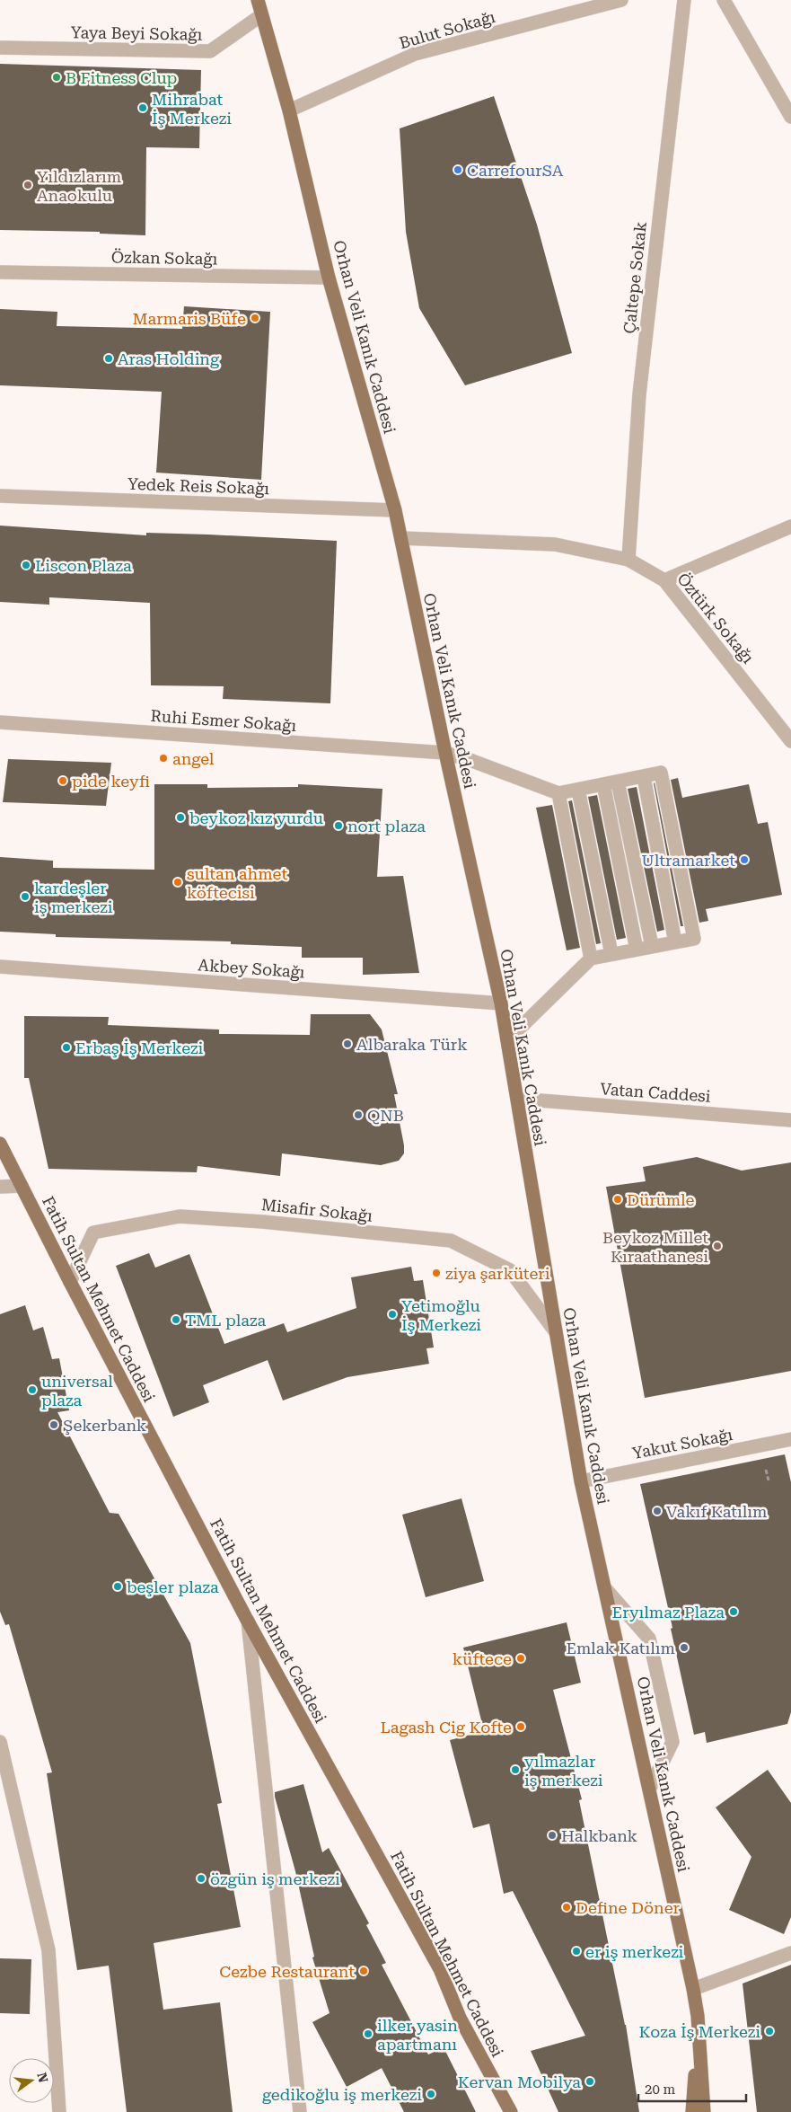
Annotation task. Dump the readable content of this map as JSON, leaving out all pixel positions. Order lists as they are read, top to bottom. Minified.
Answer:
{"streets":{"main road":["Orhan Veli Kanık Caddesi","Fatih Sultan Mehmet Caddesi"],"street":["Bulut Sokağı","Yaya Beyi Sokağı","Özkan Sokağı","Çaltepe Sokak","Yedek Reis Sokağı","Öztürk Sokağı","Ruhi Esmer Sokağı","Akbey Sokağı","Vatan Caddesi","Misafir Sokağı","Yakut Sokağı"]},"crossings":[["Bulut Sokağı","Orhan Veli Kanık Caddesi"],["Yaya Beyi Sokağı","Orhan Veli Kanık Caddesi"],["Özkan Sokağı","Orhan Veli Kanık Caddesi"],["Çaltepe Sokak","Öztürk Sokağı"],["Orhan Veli Kanık Caddesi","Yedek Reis Sokağı"],["Orhan Veli Kanık Caddesi","Öztürk Sokağı"],["Orhan Veli Kanık Caddesi","Ruhi Esmer Sokağı"],["Orhan Veli Kanık Caddesi","Akbey Sokağı"],["Orhan Veli Kanık Caddesi","Vatan Caddesi"],["Orhan Veli Kanık Caddesi","Misafir Sokağı"],["Orhan Veli Kanık Caddesi","Yakut Sokağı"],["Misafir Sokağı","Fatih Sultan Mehmet Caddesi"]],"places":["B Fitness Clup","Mihrabat İş Merkezi","CarrefourSA","Yıldızlarım Anaokulu","Marmaris Büfe","Aras Holding","Liscon Plaza","angel","pide keyfi","beykoz kız yurdu","nort plaza","Ultramarket","sultan ahmet köftecisi","kardeşler iş merkezi","Albaraka Türk","Erbaş İş Merkezi","QNB","Dürümle","Beykoz Millet Kıraathanesi","ziya şarküteri","Yetimoğlu İş Merkezi","TML plaza","universal plaza","Şekerbank","Vakıf Katılım","beşler plaza","Eryılmaz Plaza","Emlak Katılım","küftece","Lagash Cig Kofte","yılmazlar iş merkezi","Halkbank","özgün iş merkezi","Define Döner","er iş merkezi","Cezbe Restaurant","Koza İş Merkezi","ilker yasin apartmanı","Kervan Mobilya","gedikoğlu iş merkezi"],"scale_bar":"20 m","north":"right"}
